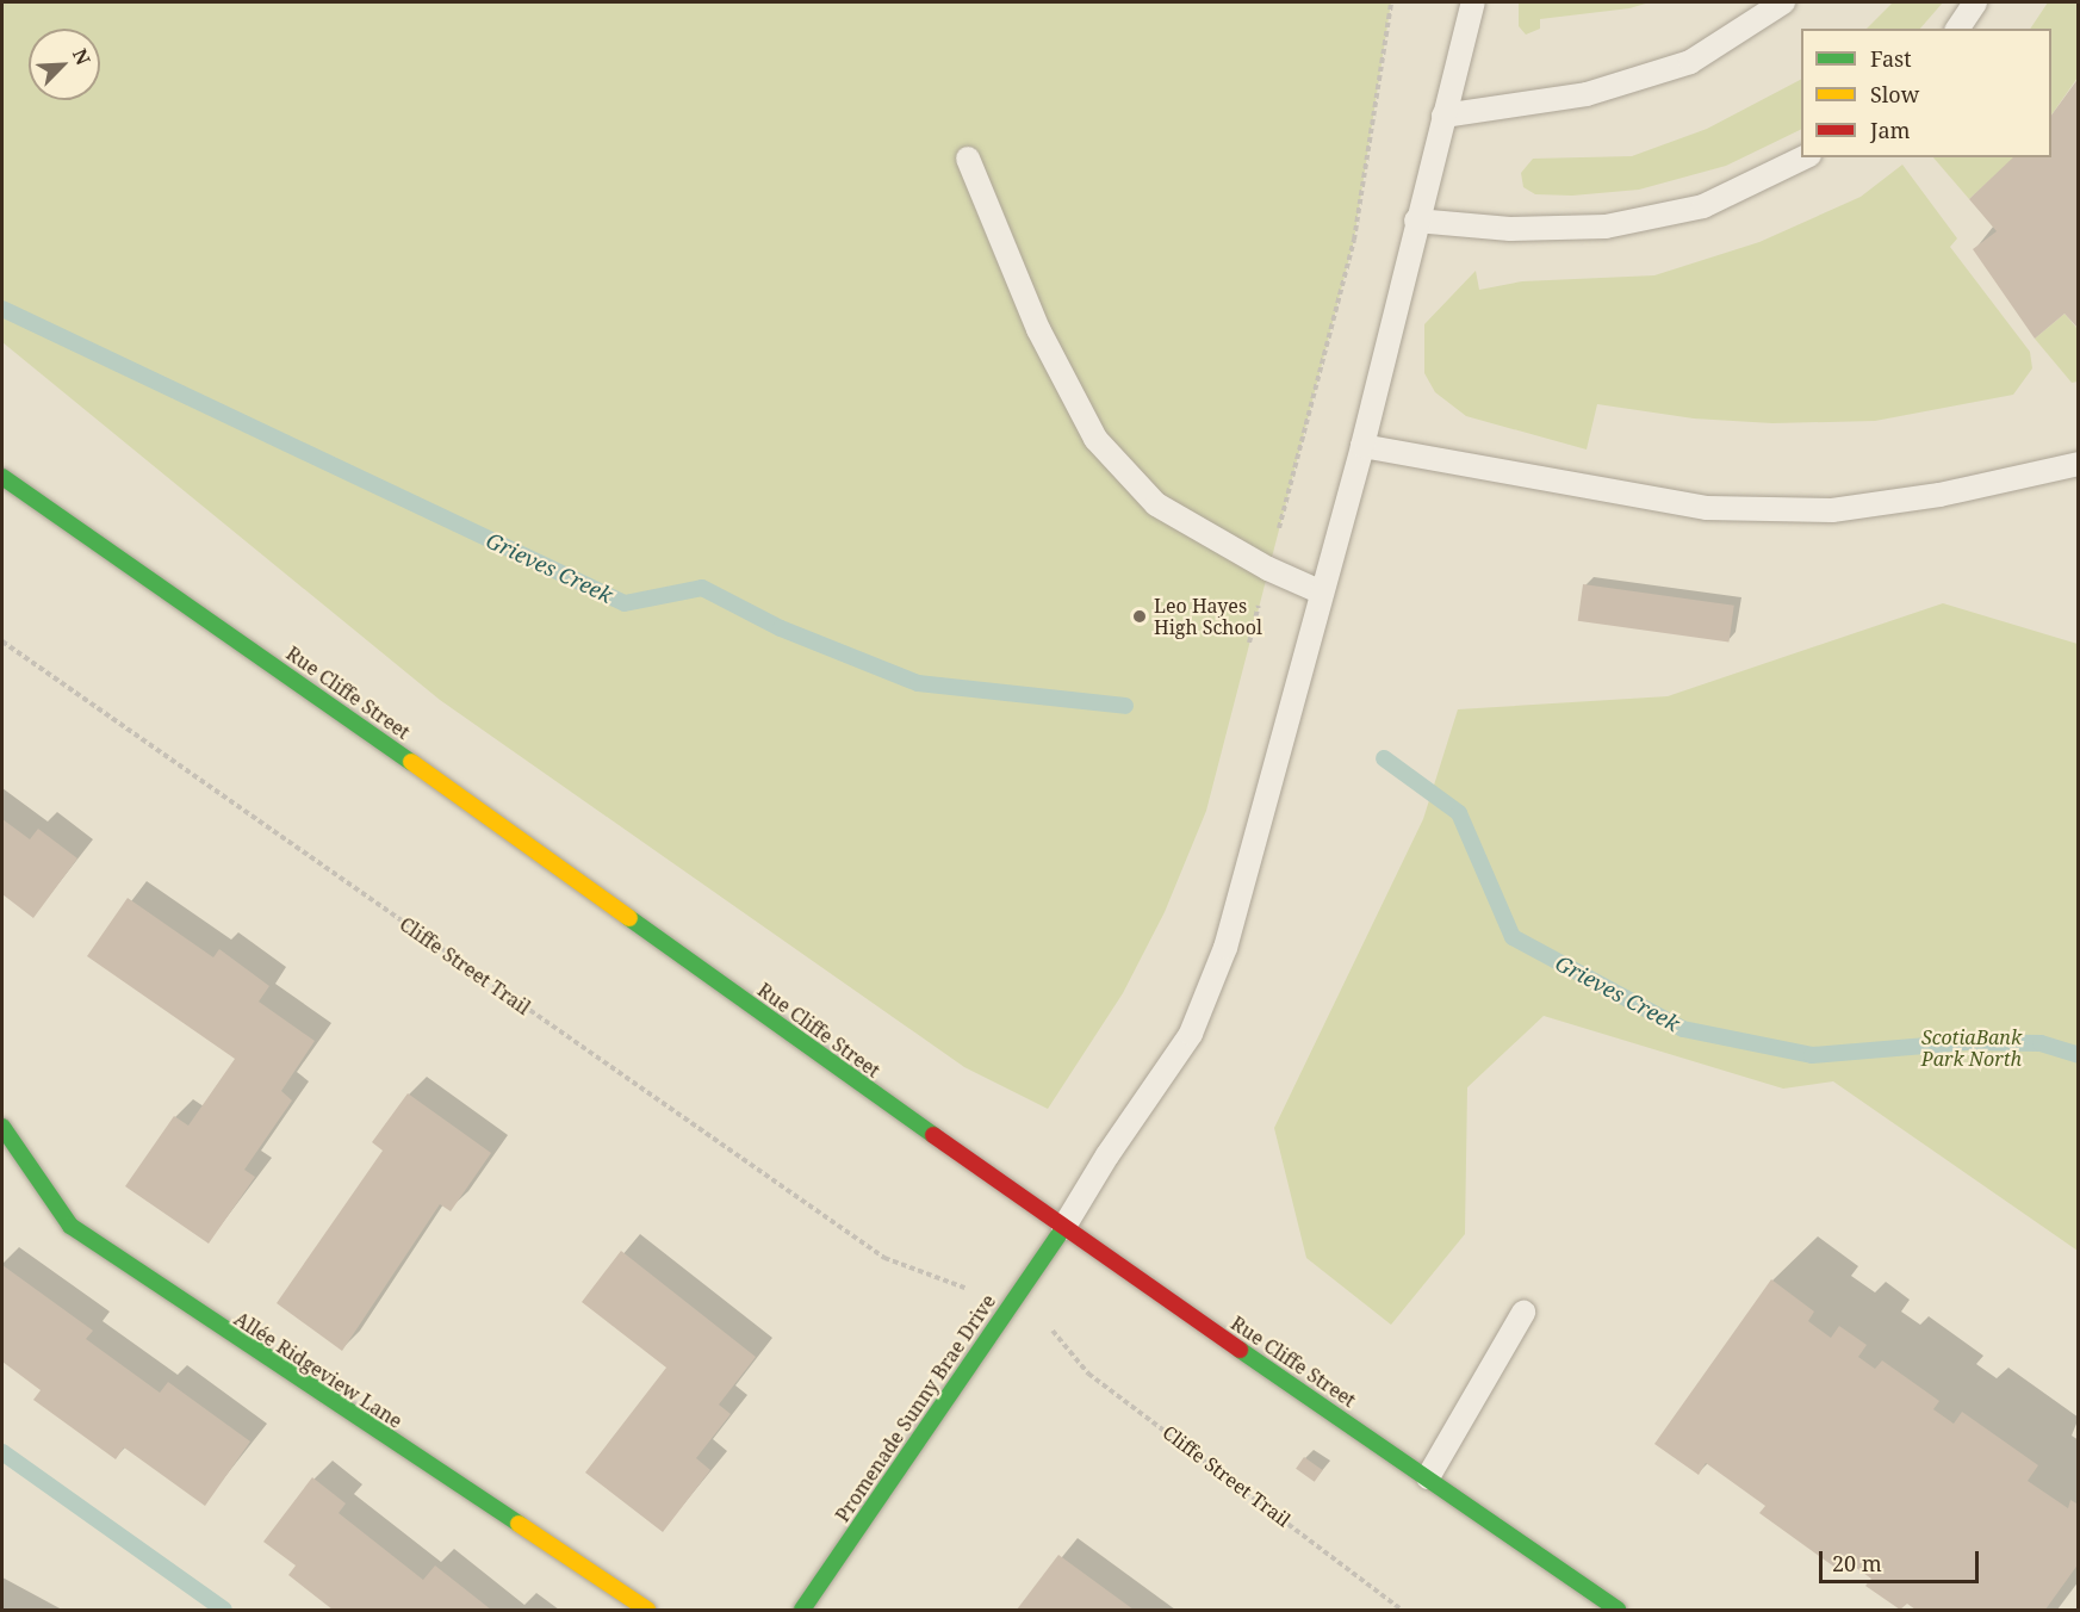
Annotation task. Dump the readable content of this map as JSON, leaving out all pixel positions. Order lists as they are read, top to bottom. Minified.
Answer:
{"streets":{"main road":["Rue Cliffe Street","Allée Ridgeview Lane","Promenade Sunny Brae Drive"],"path":["Cliffe Street Trail"]},"crossings":[["Rue Cliffe Street","Promenade Sunny Brae Drive"]],"water":["Grieves Creek"],"parks":["ScotiaBank Park North"],"places":["Leo Hayes High School"],"legend":["Fast","Slow","Jam"],"scale_bar":"20 m","north":"top right"}
